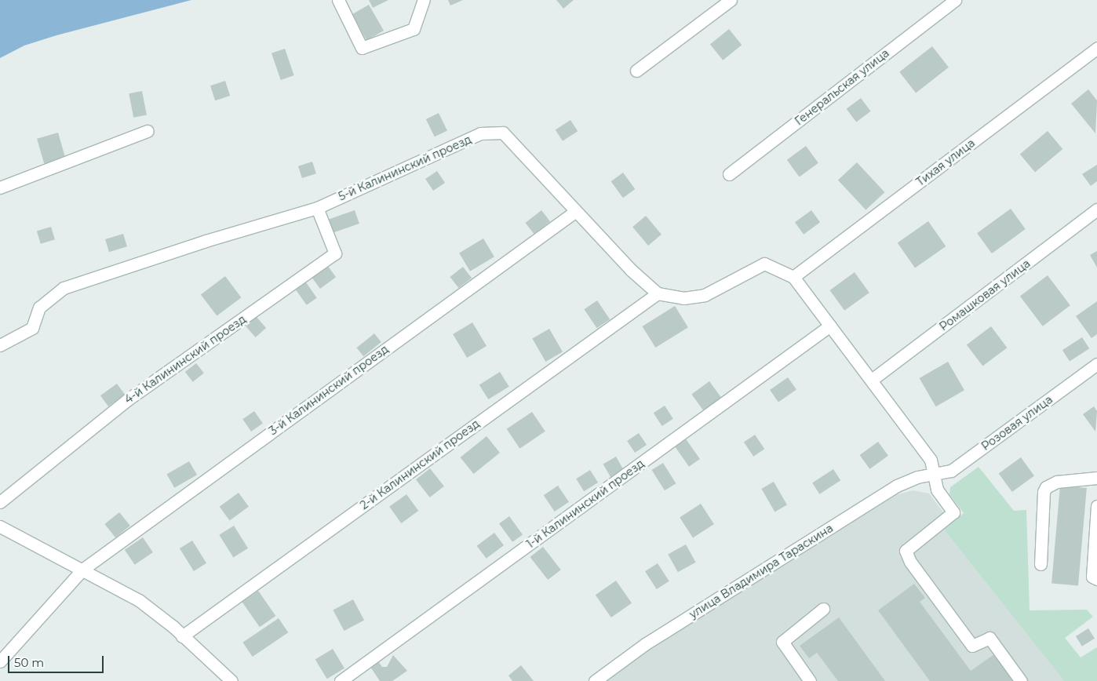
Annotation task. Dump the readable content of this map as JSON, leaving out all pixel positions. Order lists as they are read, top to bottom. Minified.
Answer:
{"streets":{"street":["Генеральская улица","Тихая улица","5-й Калининский проезд","Ромашковая улица","4-й Калининский проезд","3-й Калининский проезд","Розовая улица","2-й Калининский проезд","1-й Калининский проезд","улица Владимира Тараскина"]},"crossings":[["5-й Калининский проезд","4-й Калининский проезд"],["5-й Калининский проезд","3-й Калининский проезд"],["5-й Калининский проезд","2-й Калининский проезд"],["Розовая улица","улица Владимира Тараскина"]],"scale_bar":"50 m"}
